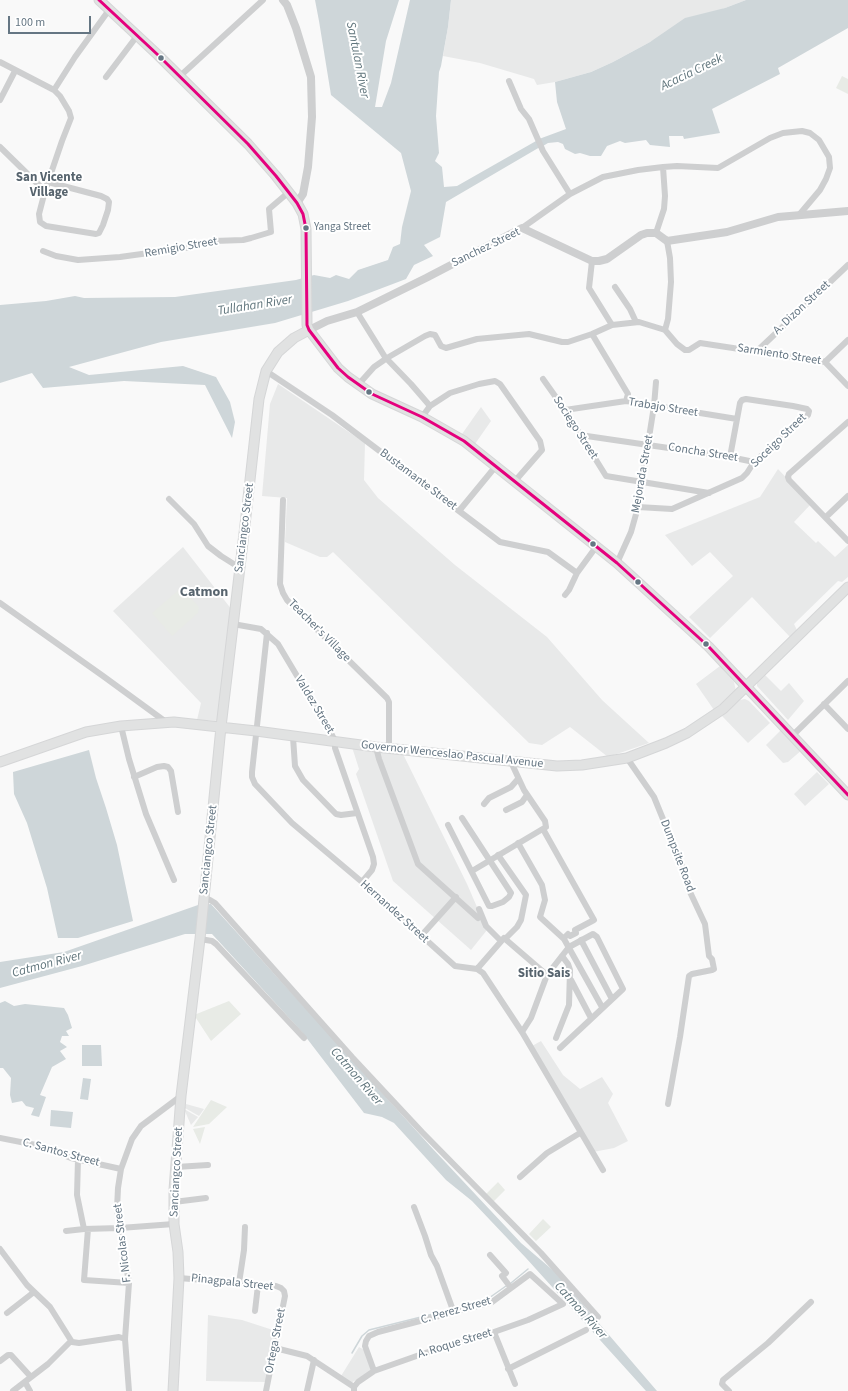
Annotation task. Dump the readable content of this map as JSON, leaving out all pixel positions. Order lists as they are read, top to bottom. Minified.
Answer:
{"streets":{"main road":["Sanciangco Street","Governor Wenceslao Pascual Avenue"],"street":["Remigio Street","Sanchez Street","A. Dizon Street","Sarmiento Street","Trabajo Street","Sociego Street","Soceigo Street","Concha Street","Mejorada Street","Bustamante Street","Teacher's Village","Valdez Street","Dumpsite Road","Hernandez Street","C. Santos Street","F. Nicolas Street","Pinagpala Street","C. Perez Street","Ortega Street","A. Roque Street"]},"crossings":[["Sanchez Street","Sanciangco Street"],["A. Dizon Street","Sarmiento Street"],["Trabajo Street","Sociego Street"],["Trabajo Street","Soceigo Street"],["Trabajo Street","Mejorada Street"],["Sociego Street","Concha Street"],["Sociego Street","Mejorada Street"],["Soceigo Street","Concha Street"],["Soceigo Street","Mejorada Street"],["Concha Street","Mejorada Street"],["Bustamante Street","Sanciangco Street"],["Sanciangco Street","Valdez Street"],["Sanciangco Street","Governor Wenceslao Pascual Avenue"],["Sanciangco Street","F. Nicolas Street"],["Sanciangco Street","Pinagpala Street"],["Teacher's Village","Governor Wenceslao Pascual Avenue"],["Valdez Street","Governor Wenceslao Pascual Avenue"],["Valdez Street","Hernandez Street"],["Governor Wenceslao Pascual Avenue","Dumpsite Road"],["Governor Wenceslao Pascual Avenue","Hernandez Street"],["C. Santos Street","F. Nicolas Street"],["Pinagpala Street","Ortega Street"],["C. Perez Street","A. Roque Street"]],"districts":["San Vicente Village","Catmon","Sitio Sais"],"water":["Santulan River","Acacia Creek","Tullahan River","Catmon River"],"places":["Yanga Street"],"scale_bar":"100 m"}
